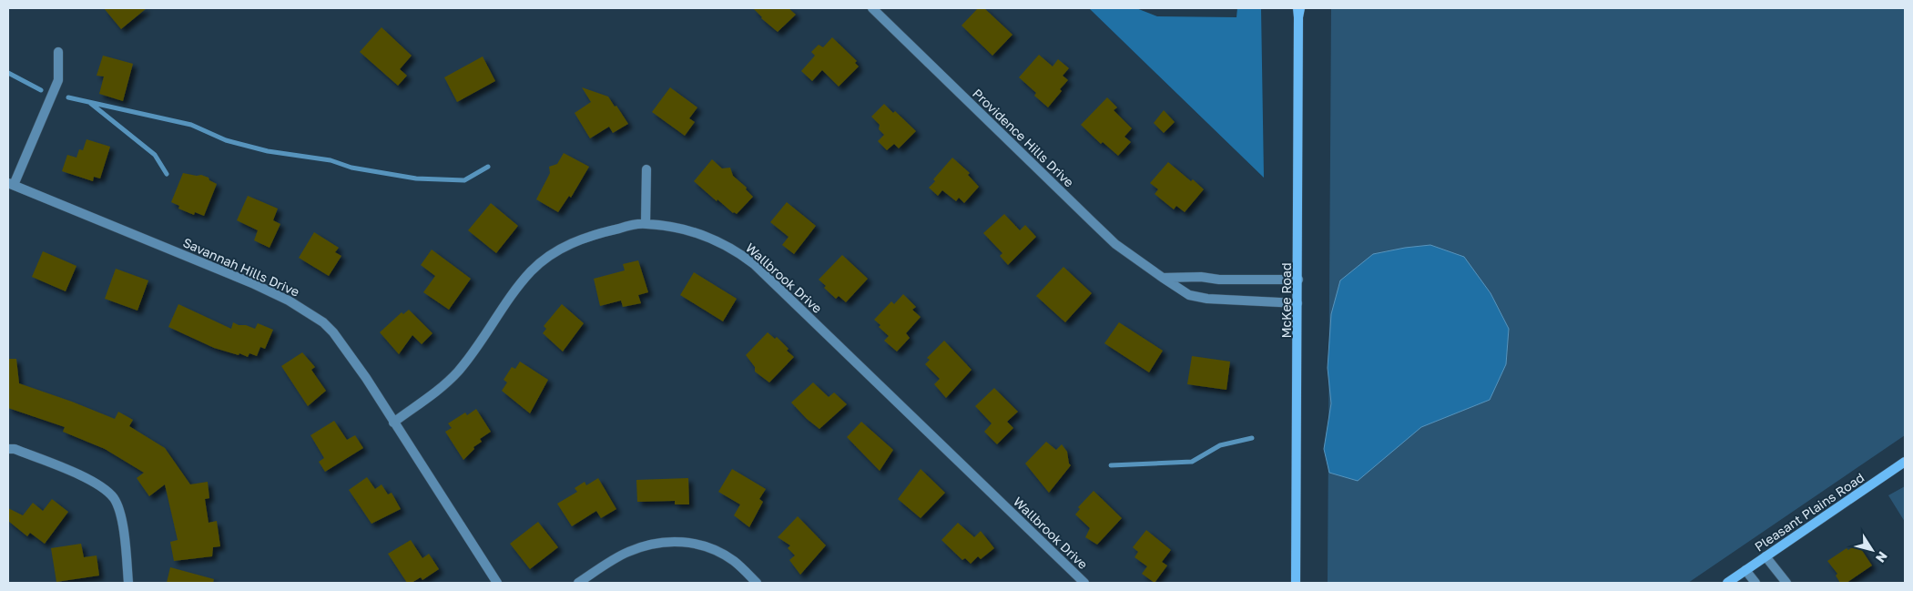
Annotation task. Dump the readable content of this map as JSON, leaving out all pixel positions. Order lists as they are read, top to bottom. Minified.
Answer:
{"streets":{"street":["Providence Hills Drive","Savannah Hills Drive","Wallbrook Drive","McKee Road","Pleasant Plains Road"]},"crossings":[["Providence Hills Drive","McKee Road"],["Savannah Hills Drive","Wallbrook Drive"]],"north":"bottom right"}
